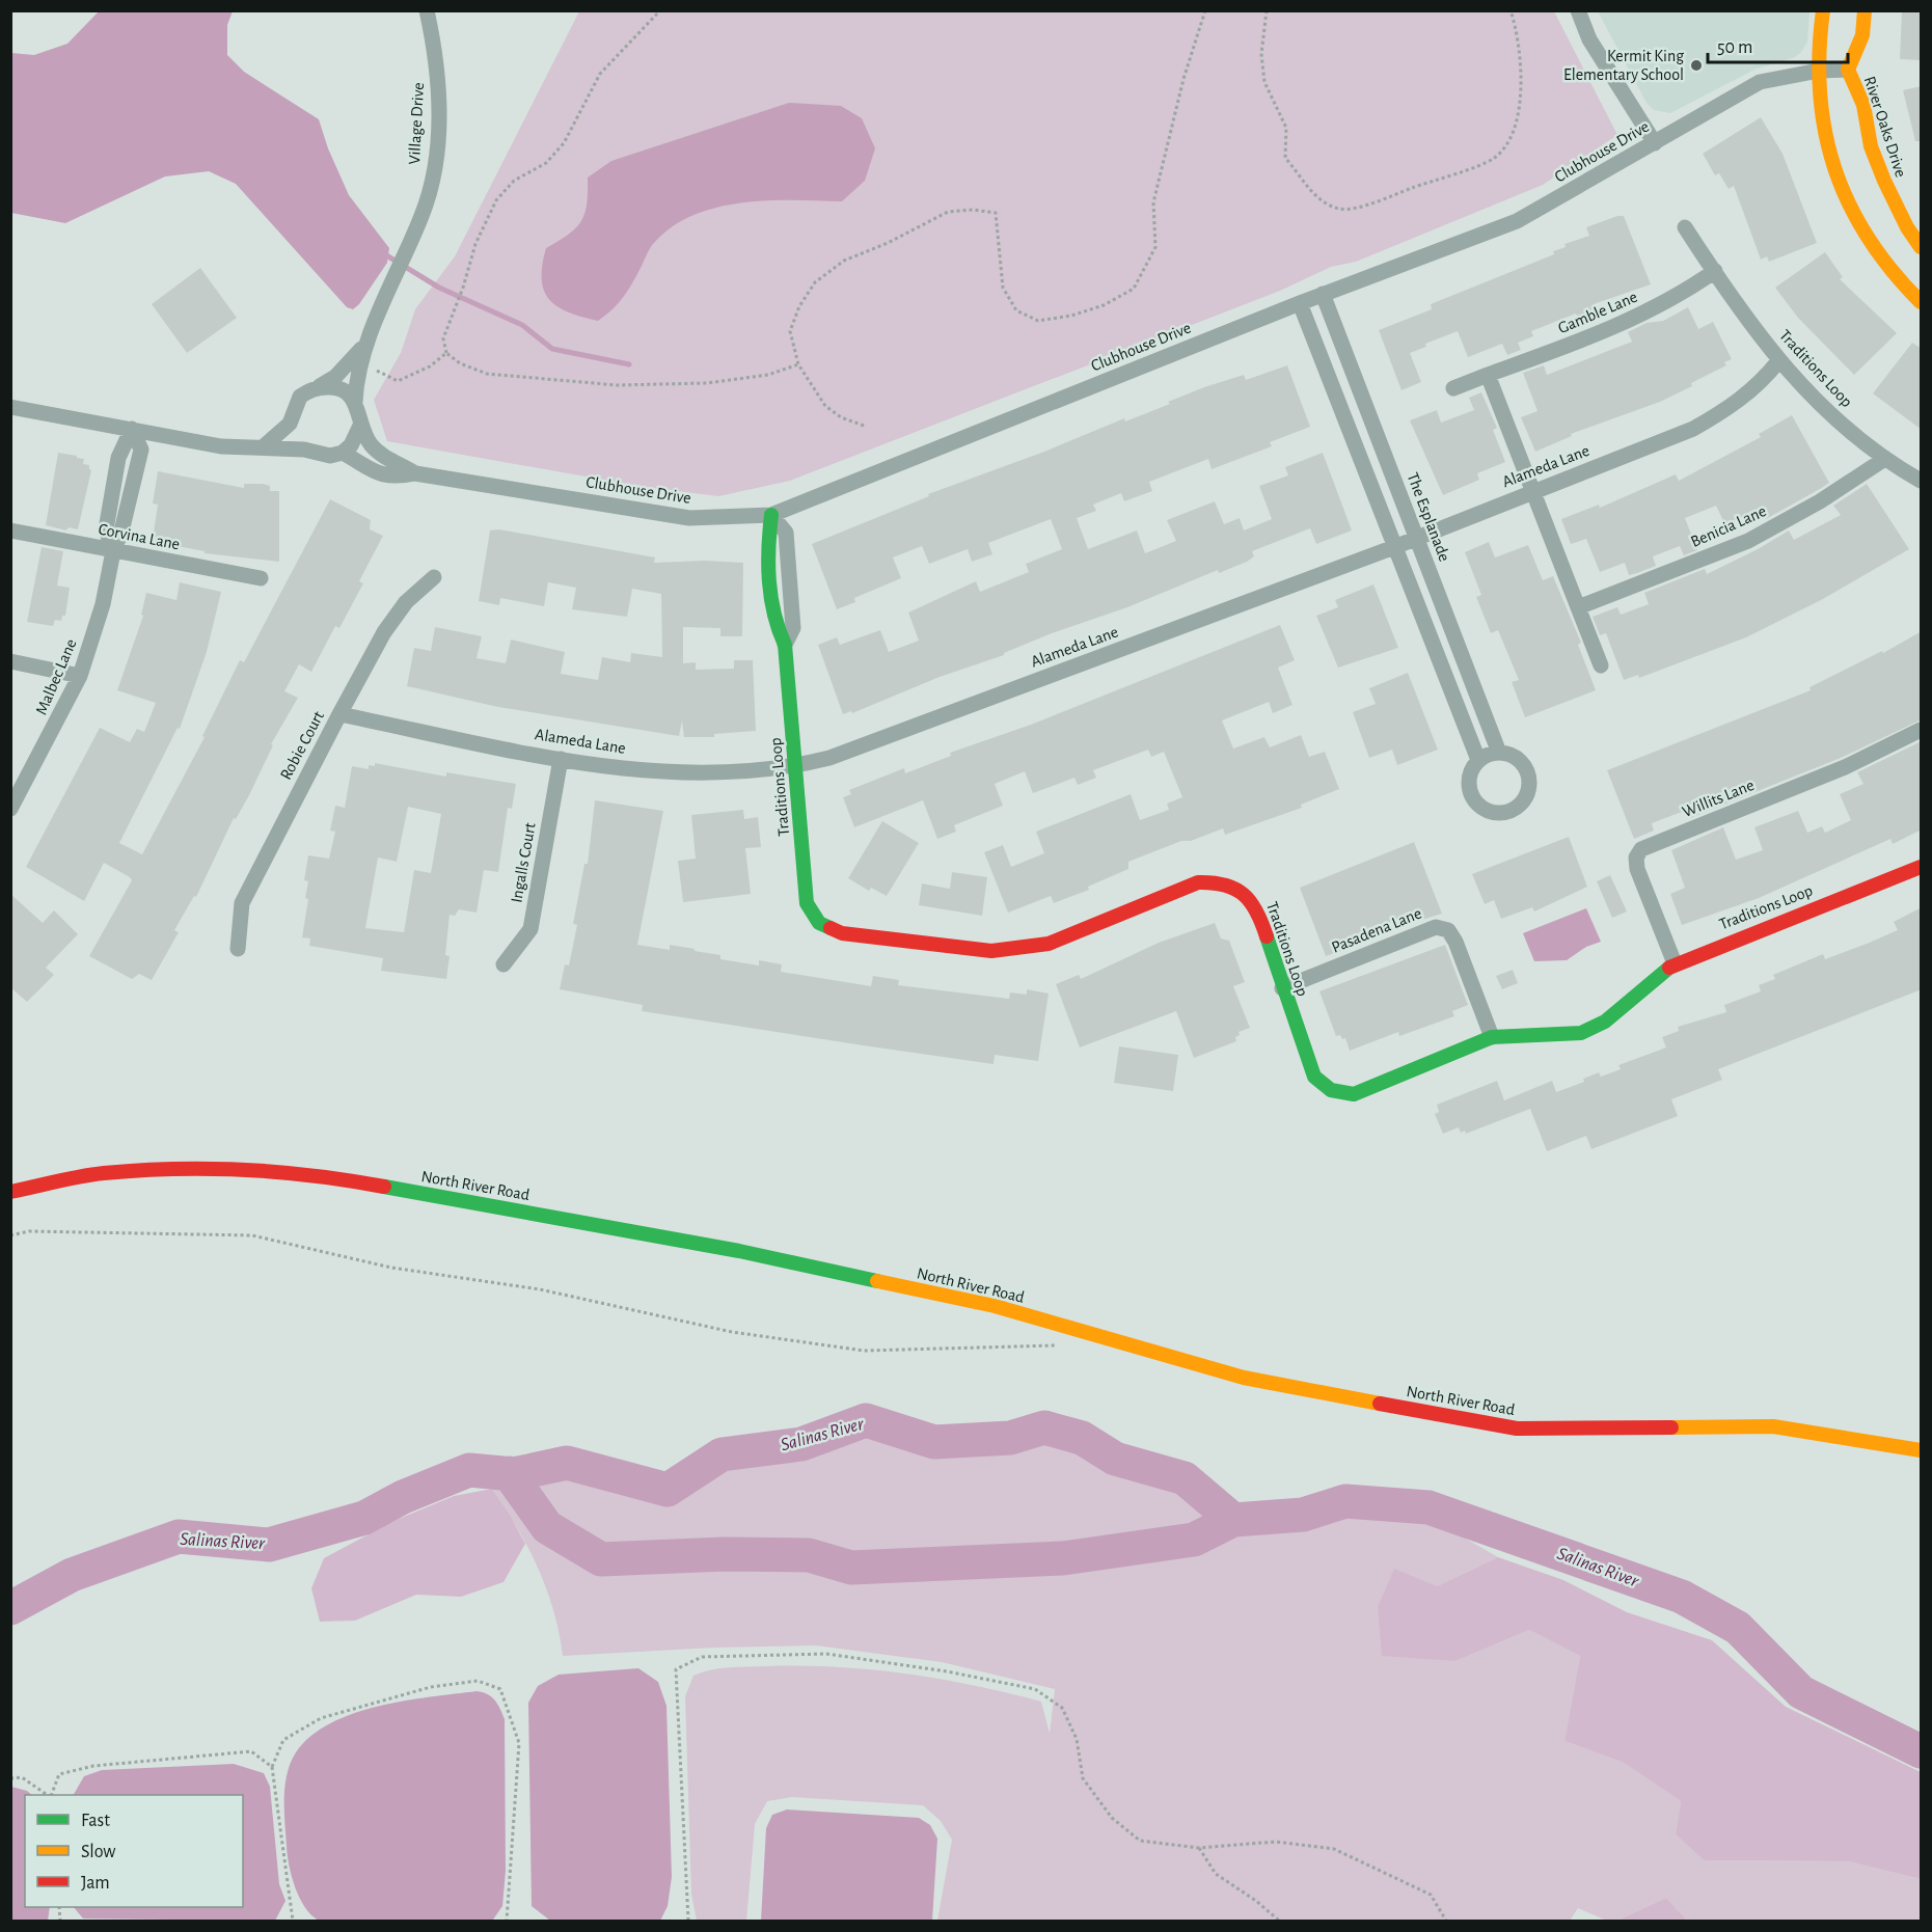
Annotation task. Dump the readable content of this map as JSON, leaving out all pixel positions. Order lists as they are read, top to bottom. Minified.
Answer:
{"streets":{"street":["Village Drive","River Oaks Drive","Clubhouse Drive","Gamble Lane","Traditions Loop","Alameda Lane","The Esplanade","Benicia Lane","Corvina Lane","Malbec Lane","Robie Court","Willits Lane","Ingalls Court","Pasadena Lane","North River Road"]},"crossings":[["Village Drive","Clubhouse Drive"],["River Oaks Drive","Clubhouse Drive"],["Clubhouse Drive","Traditions Loop"],["Clubhouse Drive","The Esplanade"],["Clubhouse Drive","Malbec Lane"],["Gamble Lane","Traditions Loop"],["Traditions Loop","Alameda Lane"],["Traditions Loop","Benicia Lane"],["Traditions Loop","Willits Lane"],["Traditions Loop","Pasadena Lane"],["Alameda Lane","The Esplanade"],["Alameda Lane","Robie Court"],["Alameda Lane","Ingalls Court"],["Corvina Lane","Malbec Lane"]],"water":["Salinas River"],"places":["Kermit King Elementary School"],"legend":["Fast","Slow","Jam"],"scale_bar":"50 m"}
